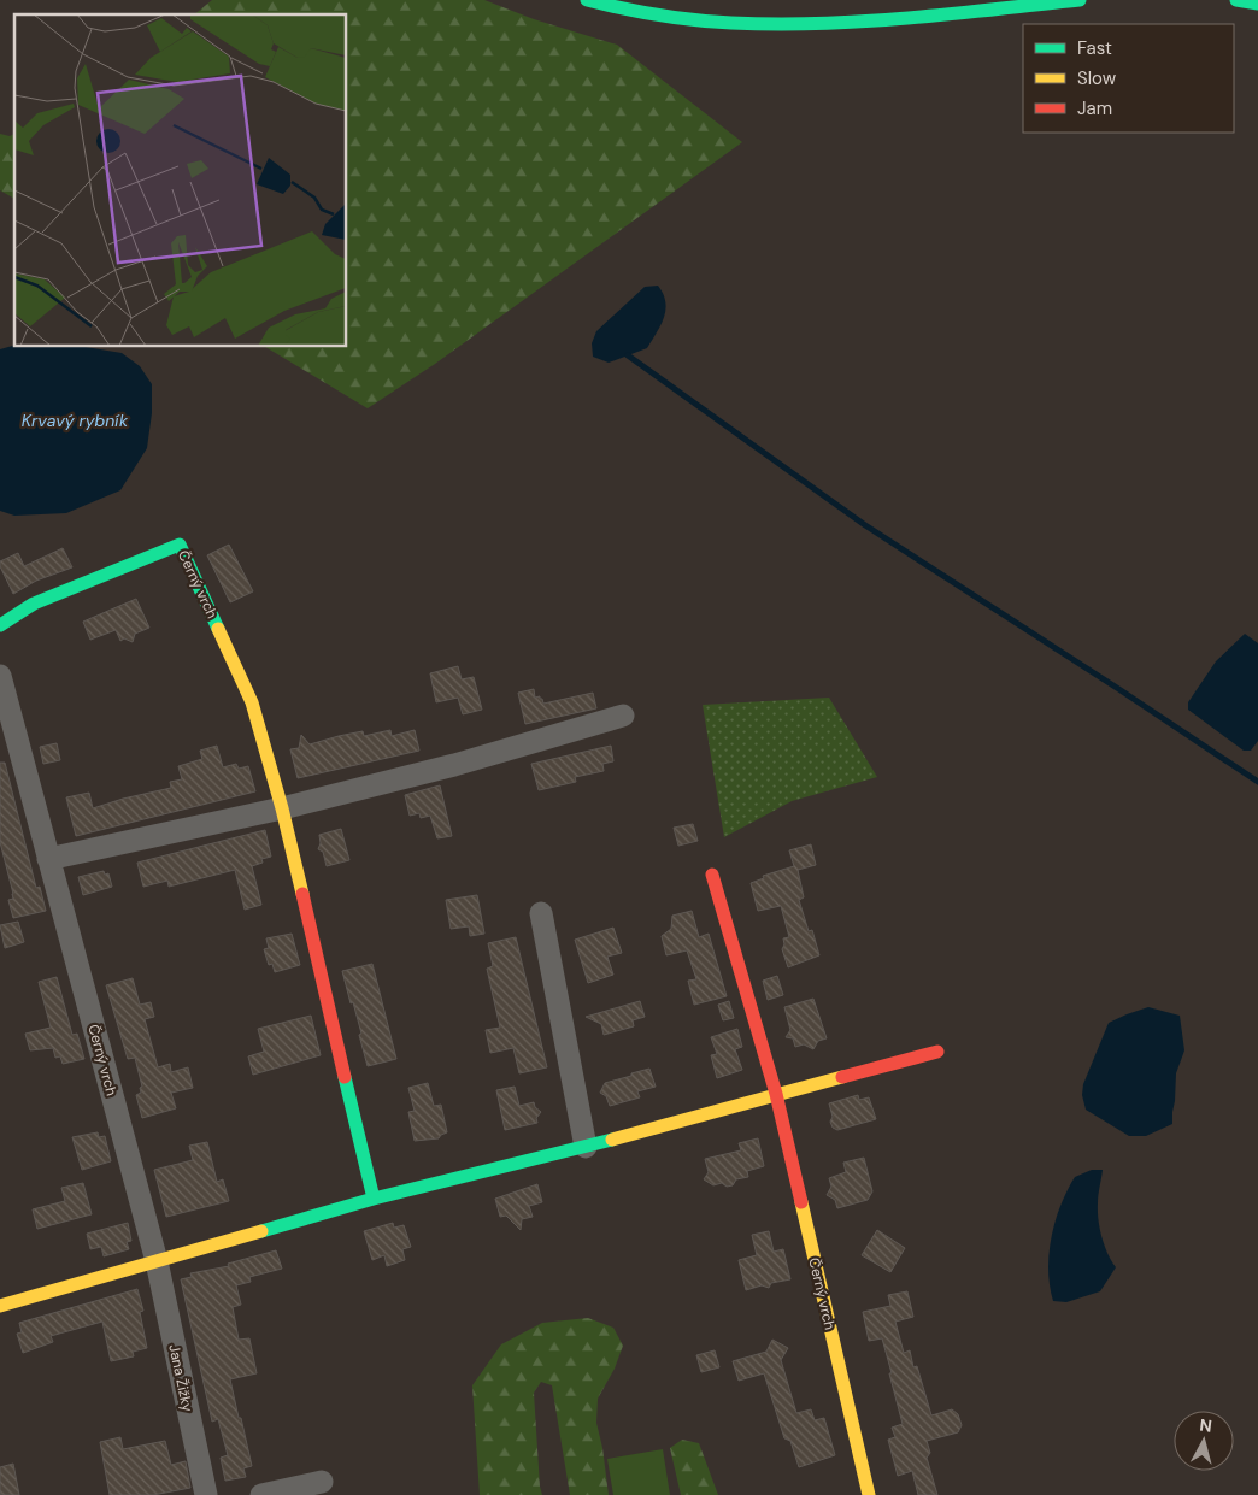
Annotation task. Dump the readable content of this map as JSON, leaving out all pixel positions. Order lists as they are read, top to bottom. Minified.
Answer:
{"streets":{"street":["Černý vrch","Jana Žižky"]},"crossings":[["Černý vrch","Jana Žižky"]],"water":["Krvavý rybník"],"legend":["Fast","Slow","Jam"],"north":"top"}
